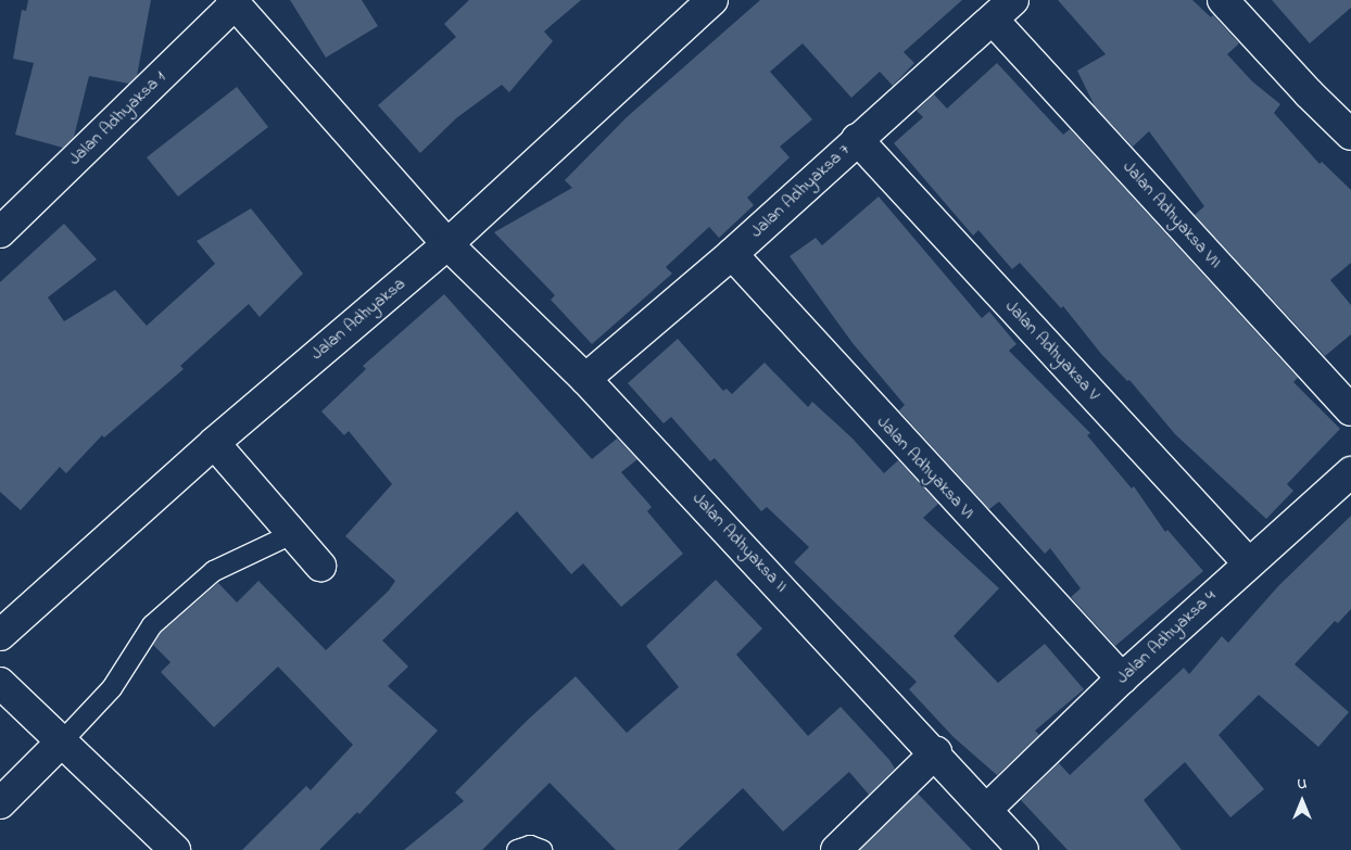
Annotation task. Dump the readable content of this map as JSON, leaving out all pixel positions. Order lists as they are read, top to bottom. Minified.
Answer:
{"streets":{"street":["Jalan Adhyaksa 1","Jalan Adhyaksa 7","Jalan Adhyaksa VII","Jalan Adhyaksa","Jalan Adhyaksa V","Jalan Adhyaksa VI","Jalan Adhyaksa II","Jalan Adhyaksa 4"]},"crossings":[["Jalan Adhyaksa 1","Jalan Adhyaksa II"],["Jalan Adhyaksa 7","Jalan Adhyaksa VII"],["Jalan Adhyaksa 7","Jalan Adhyaksa V"],["Jalan Adhyaksa 7","Jalan Adhyaksa VI"],["Jalan Adhyaksa 7","Jalan Adhyaksa II"],["Jalan Adhyaksa","Jalan Adhyaksa II"],["Jalan Adhyaksa V","Jalan Adhyaksa 4"],["Jalan Adhyaksa VI","Jalan Adhyaksa 4"],["Jalan Adhyaksa II","Jalan Adhyaksa 4"]],"north":"top"}
